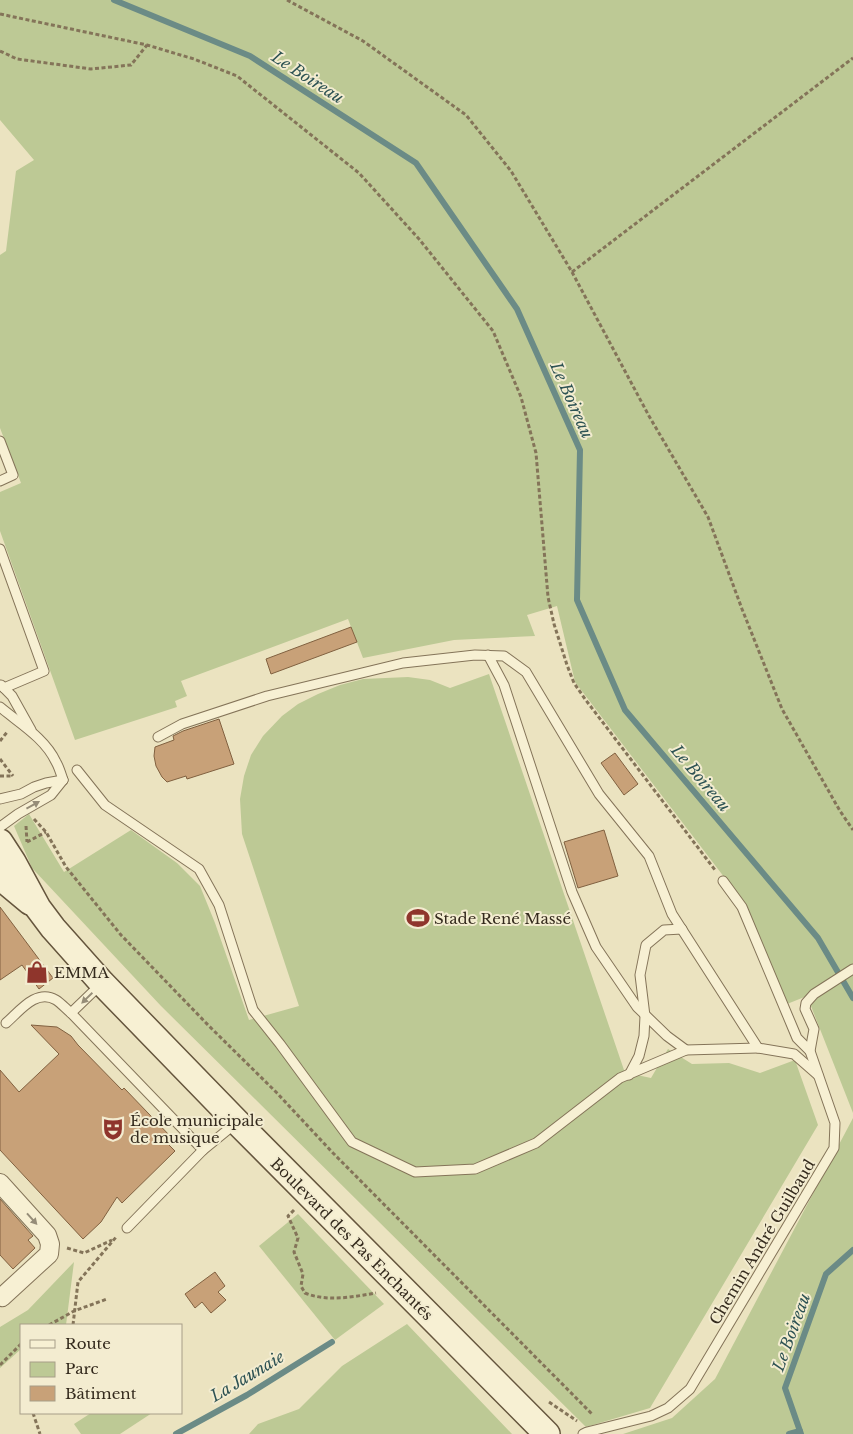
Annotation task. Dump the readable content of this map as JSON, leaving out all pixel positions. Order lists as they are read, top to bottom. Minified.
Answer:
{"streets":{"main road":["Boulevard des Pas Enchantés"],"lane":["Chemin André Guilbaud"]},"water":["Le Boireau","La Jaunaie"],"places":{"sports":["Stade René Massé"],"shop":["EMMA"],"theatre":["École municipale de musique"]},"legend":["Route","Parc","Bâtiment"]}
